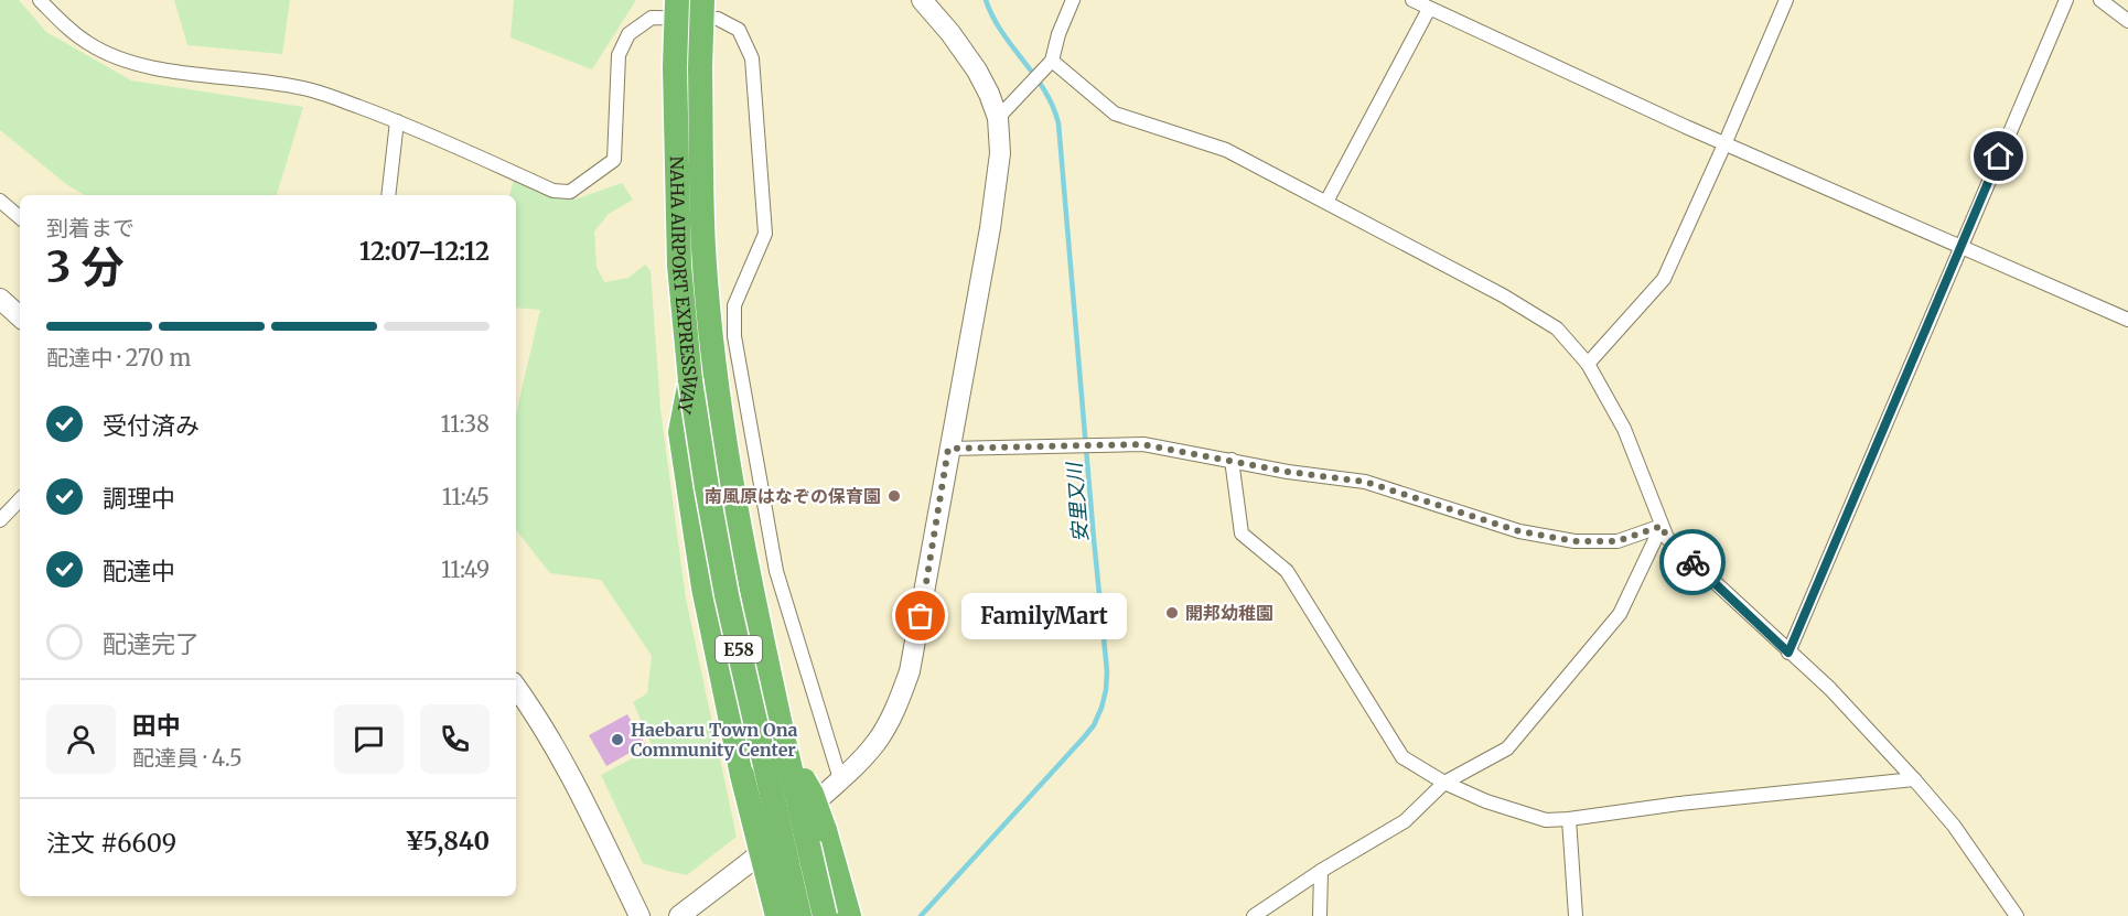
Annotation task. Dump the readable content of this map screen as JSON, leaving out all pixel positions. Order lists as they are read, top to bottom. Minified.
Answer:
{"streets":{"highway":["NAHA AIRPORT EXPRESSWAY","E58"]},"water":["安里又川"],"places":["南風原はなぞの保育園","開邦幼稚園","FamilyMart","Haebaru Town Ona Community Center"],"page":{"heading":["3 分","到着まで","12:07–12:12"],"panel":["田中","配達員 · 4.5","注文 #6609","¥5,840"],"bar":"配達中 · 270 m","list":[["受付済み","11:38"],["調理中","11:45"],["配達中","11:49"],"配達完了"],"bubble":"FamilyMart"}}
